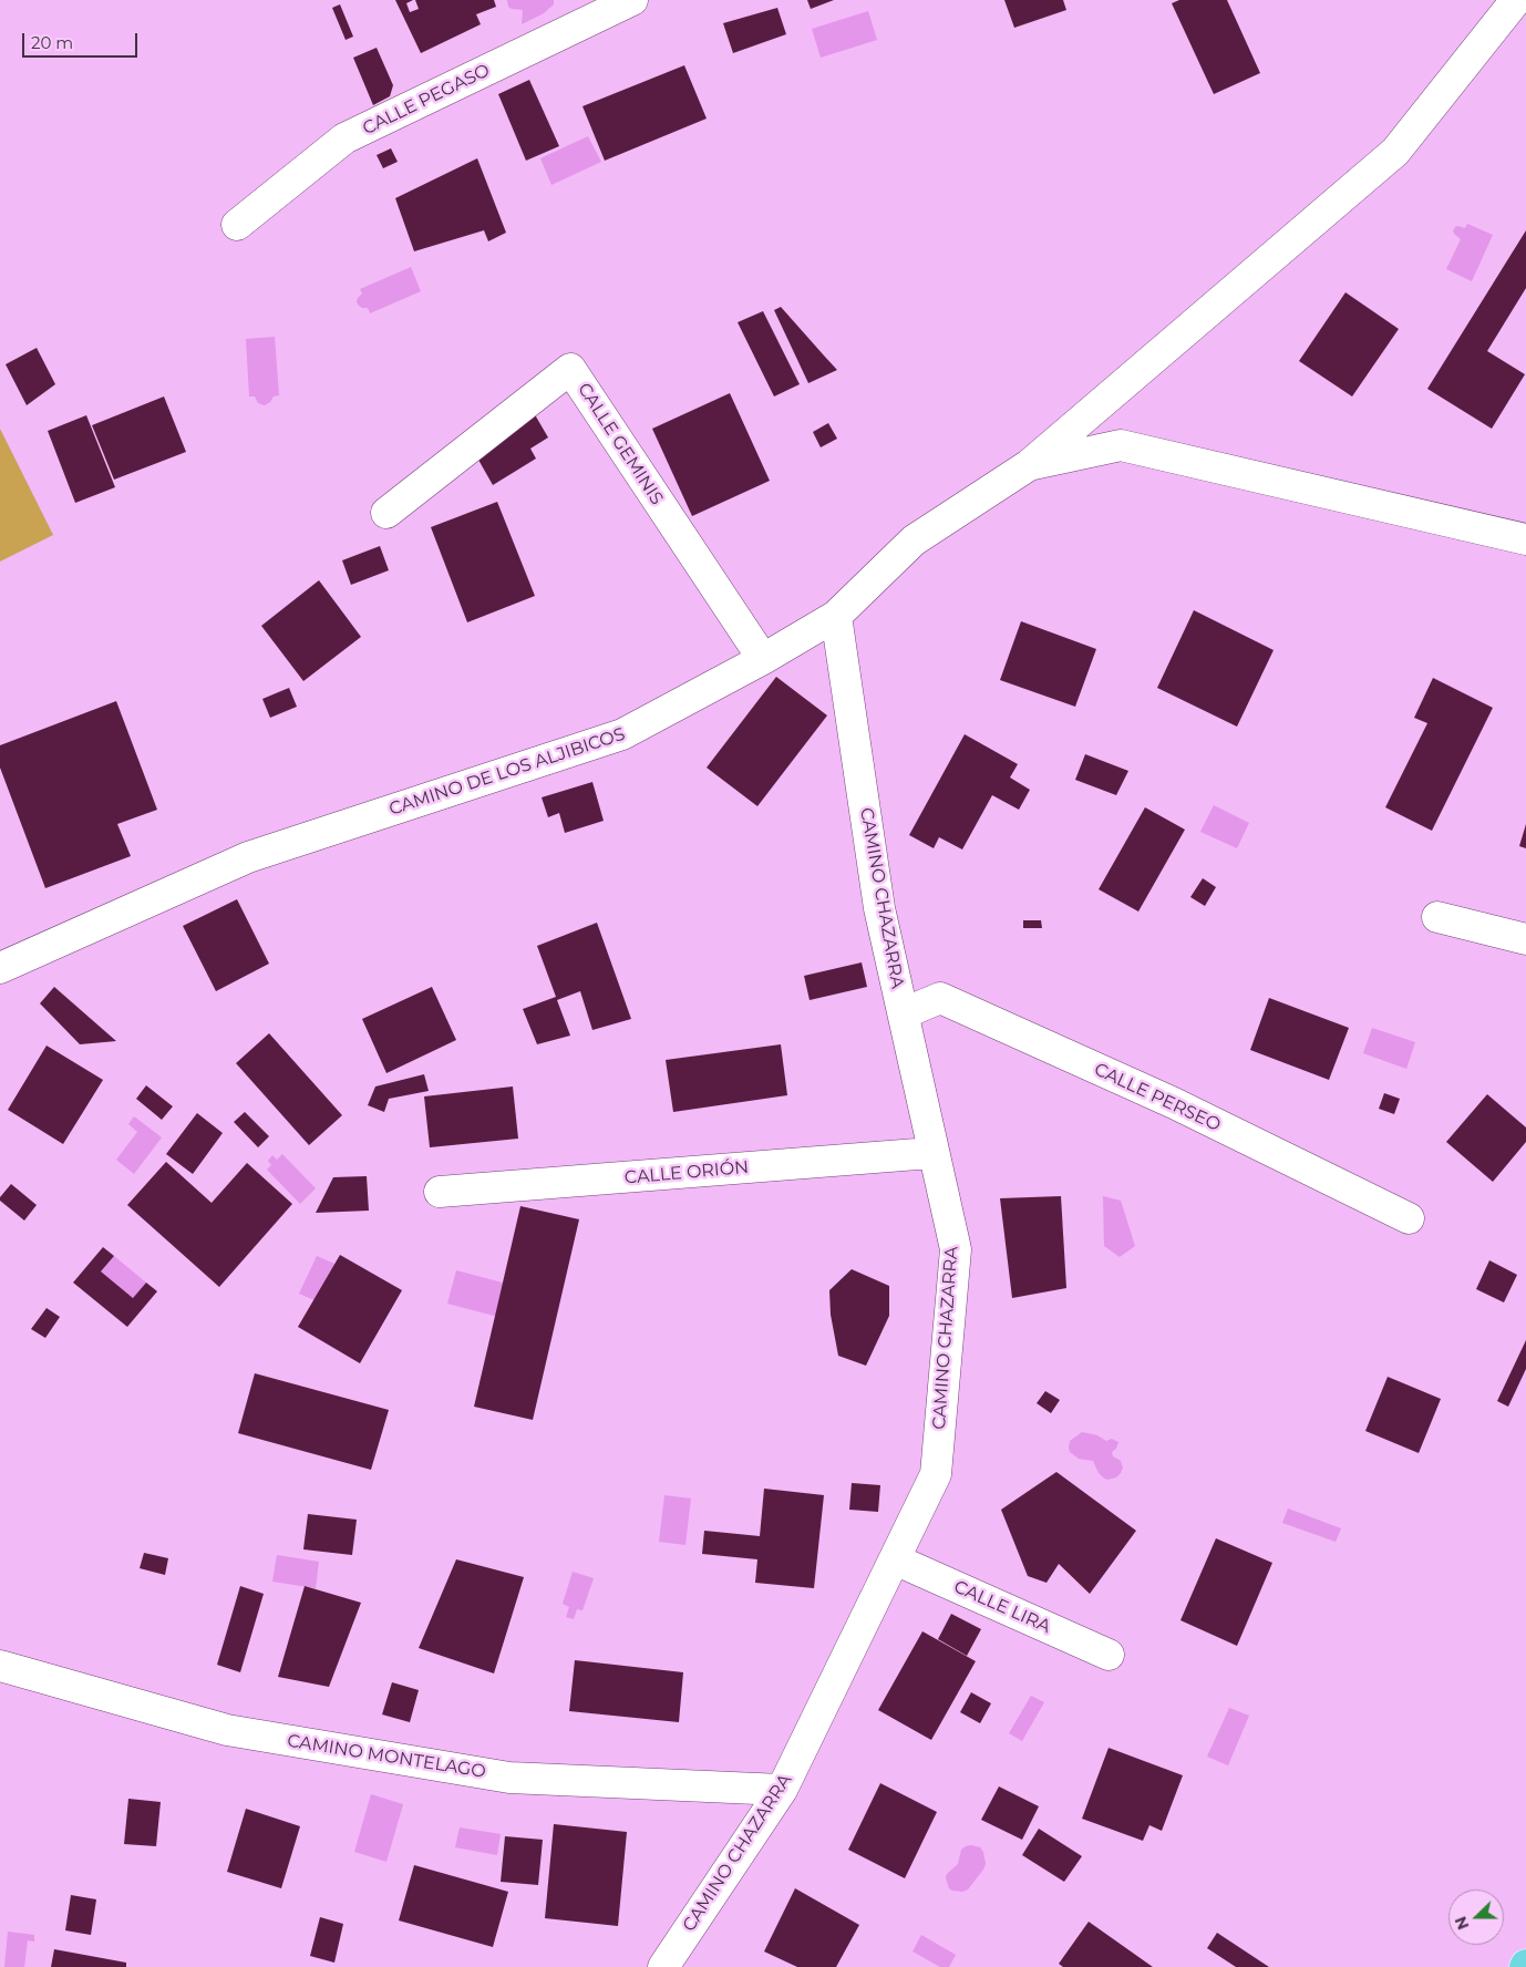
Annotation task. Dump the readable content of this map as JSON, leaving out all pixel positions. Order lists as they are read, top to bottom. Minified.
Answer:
{"streets":{"street":["CALLE PEGASO","CALLE GEMINIS","CAMINO DE LOS ALJIBICOS","CAMINO CHAZARRA","CALLE PERSEO","CALLE ORIÓN","CALLE LIRA","CAMINO MONTELAGO"]},"crossings":[["CALLE GEMINIS","CAMINO DE LOS ALJIBICOS"],["CAMINO DE LOS ALJIBICOS","CAMINO CHAZARRA"],["CAMINO CHAZARRA","CALLE PERSEO"],["CAMINO CHAZARRA","CALLE ORIÓN"],["CAMINO CHAZARRA","CALLE LIRA"],["CAMINO CHAZARRA","CAMINO MONTELAGO"]],"scale_bar":"20 m","north":"left"}
